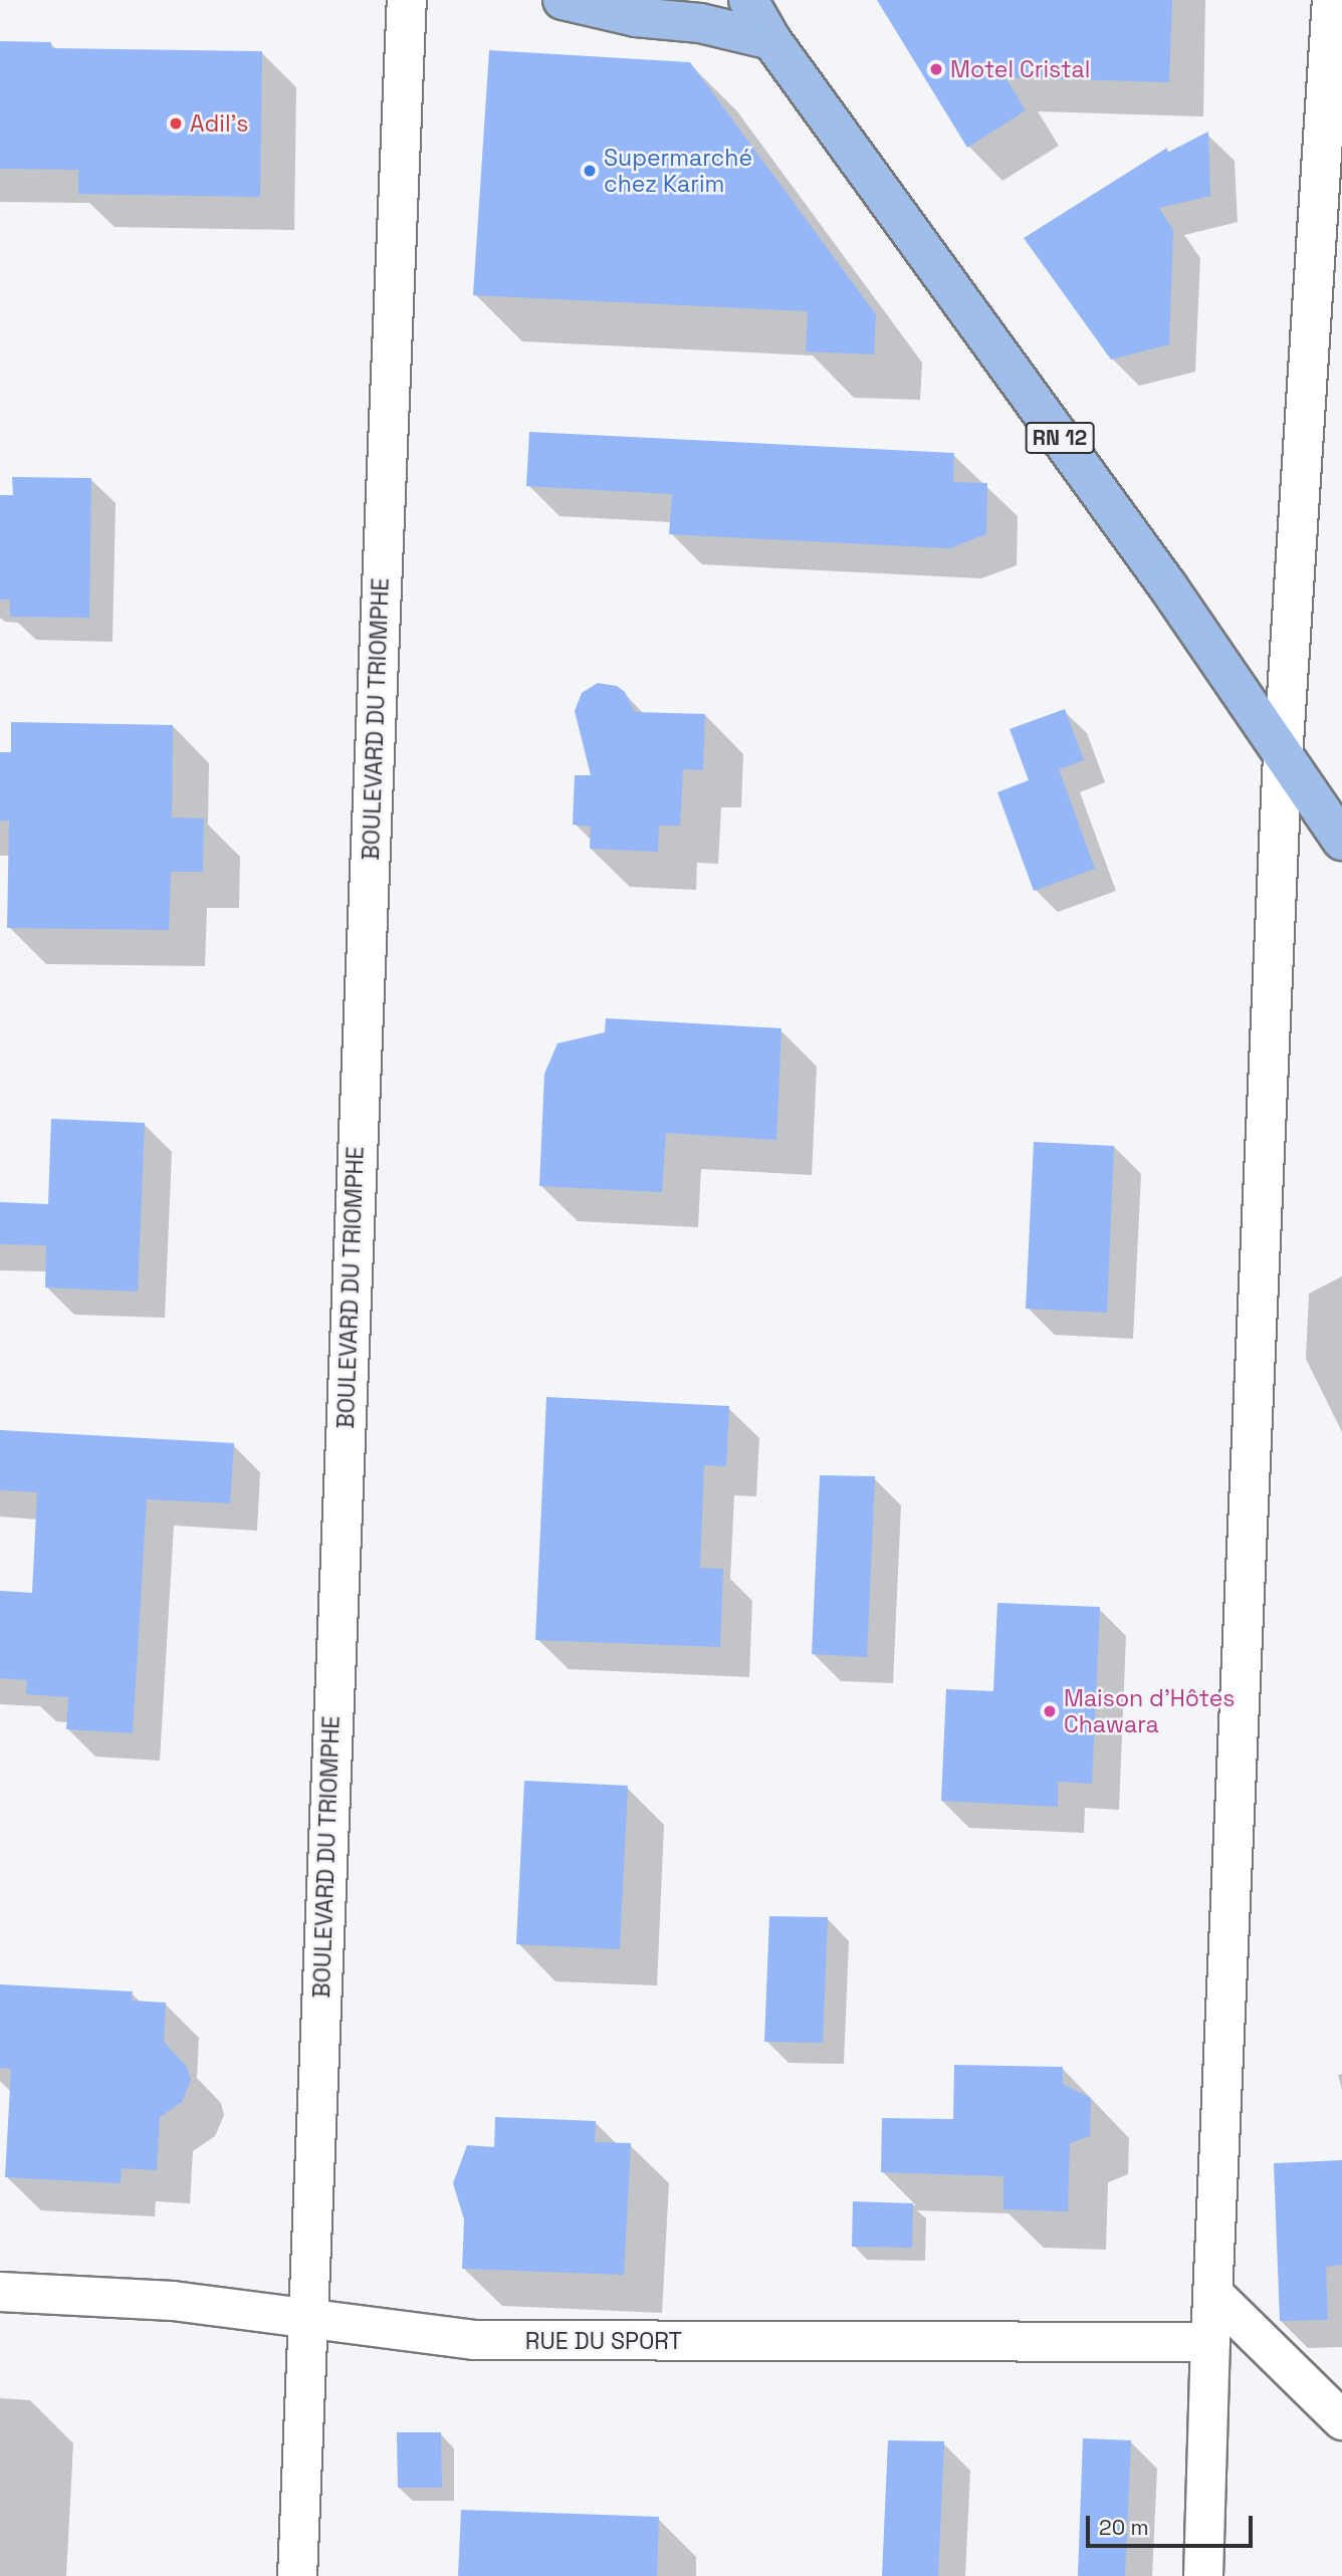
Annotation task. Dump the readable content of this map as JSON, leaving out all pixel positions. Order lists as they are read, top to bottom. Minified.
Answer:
{"streets":{"main road":["RN 12"],"street":["BOULEVARD DU TRIOMPHE","RUE DU SPORT"]},"crossings":[["BOULEVARD DU TRIOMPHE","RUE DU SPORT"]],"places":["Motel Cristal","Adil’s","Supermarché chez Karim","Maison d’Hôtes Chawara"],"scale_bar":"20 m"}
